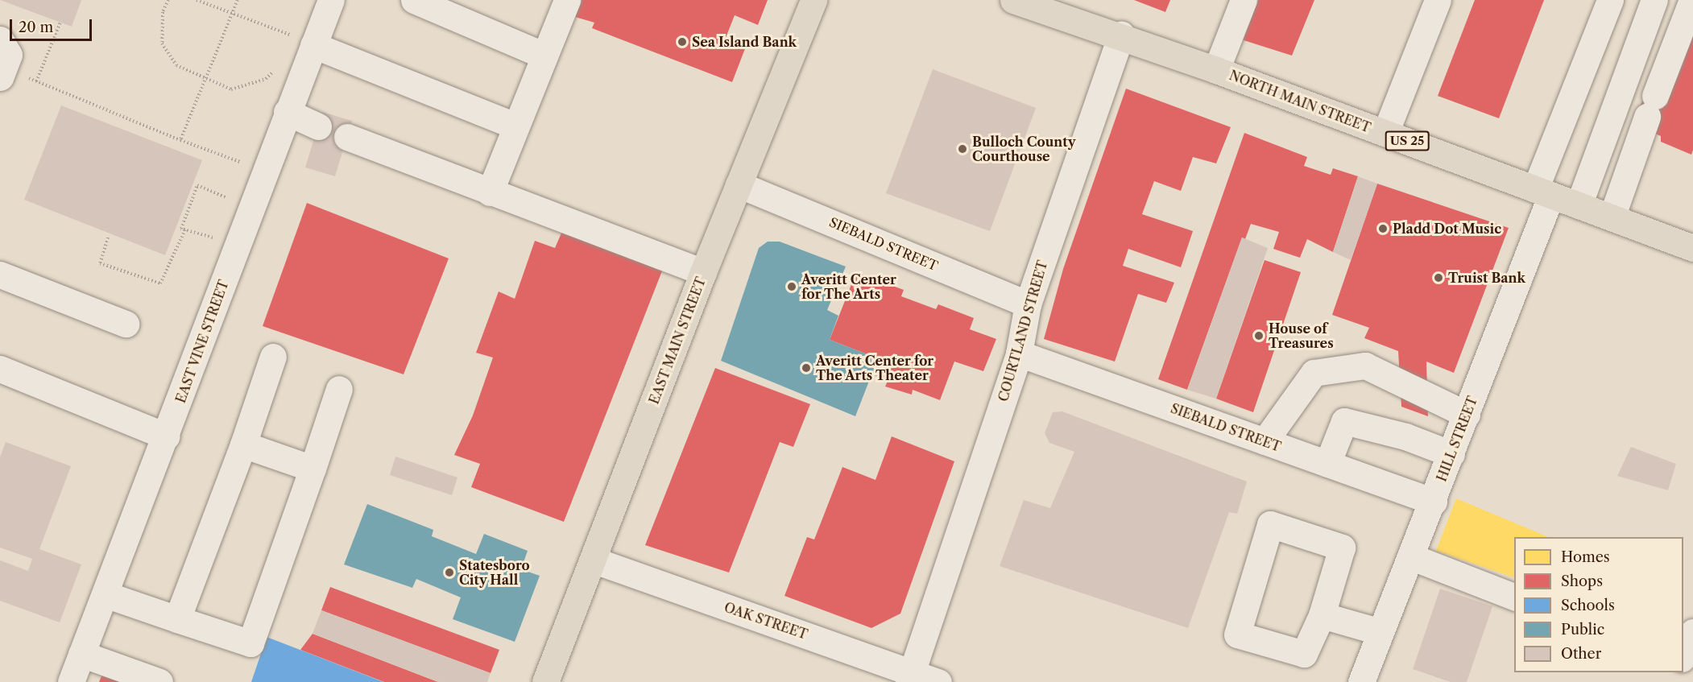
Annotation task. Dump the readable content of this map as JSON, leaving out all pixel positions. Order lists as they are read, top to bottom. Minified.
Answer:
{"streets":{"main road":["NORTH MAIN STREET","US 25","EAST MAIN STREET"],"street":["SIEBALD STREET","COURTLAND STREET","EAST VINE STREET","HILL STREET","OAK STREET"]},"crossings":[["NORTH MAIN STREET","COURTLAND STREET"],["NORTH MAIN STREET","HILL STREET"],["SIEBALD STREET","COURTLAND STREET"],["SIEBALD STREET","EAST MAIN STREET"],["SIEBALD STREET","HILL STREET"],["COURTLAND STREET","OAK STREET"],["EAST MAIN STREET","OAK STREET"]],"places":["Sea Island Bank","Bulloch County Courthouse","Pladd Dot Music","Truist Bank","Averitt Center for The Arts","House of Treasures","Averitt Center for The Arts Theater","Statesboro City Hall"],"legend":["Homes","Shops","Schools","Public","Other"],"scale_bar":"20 m"}
